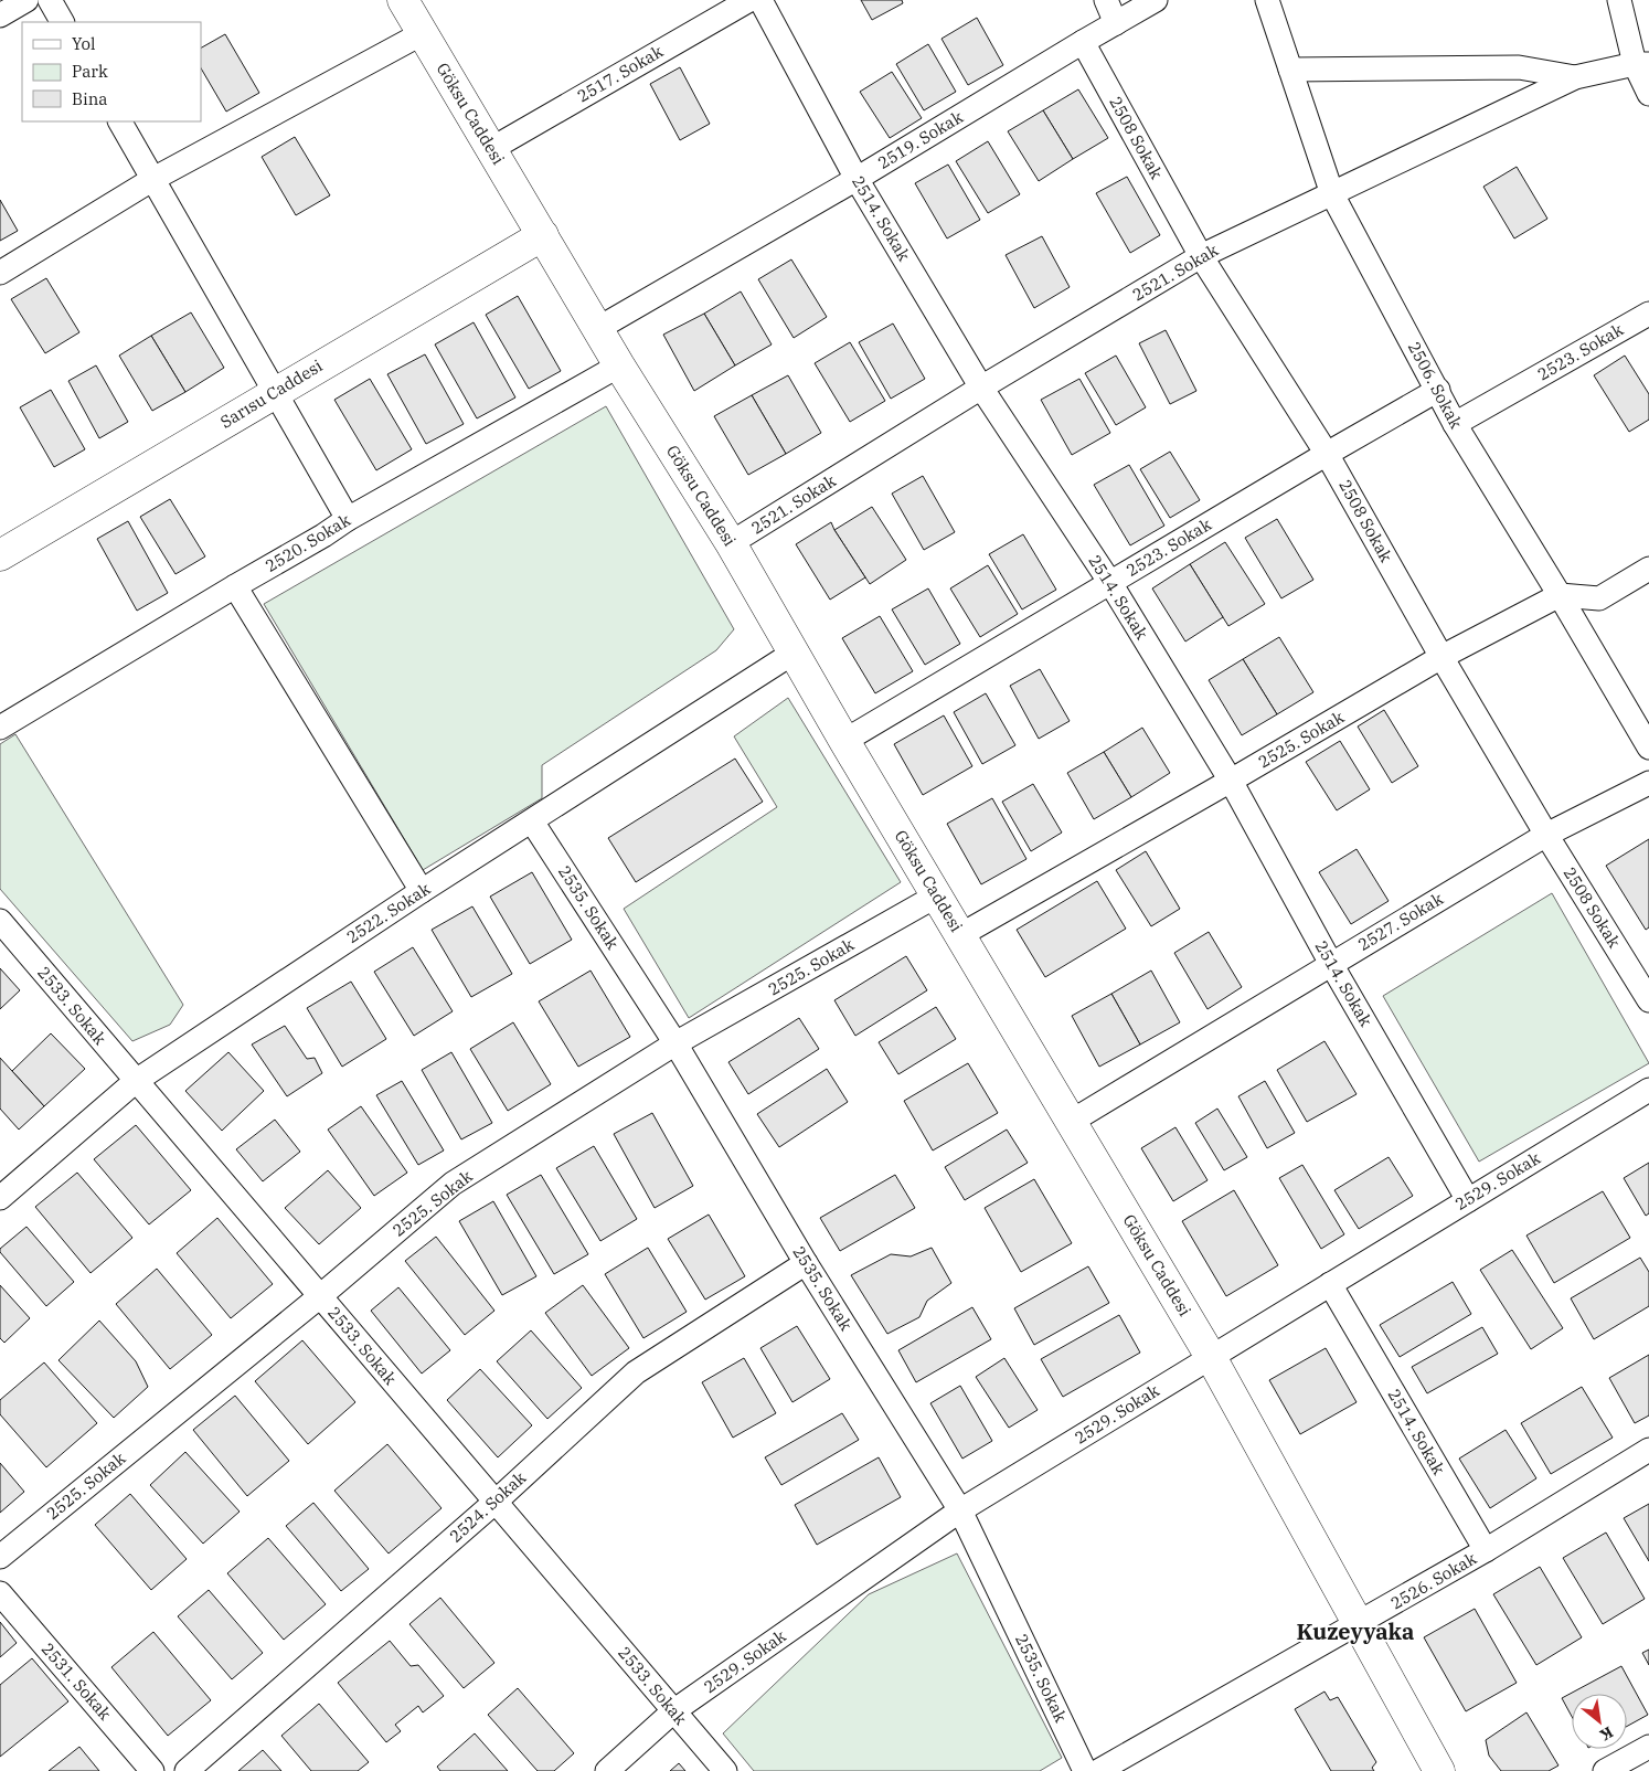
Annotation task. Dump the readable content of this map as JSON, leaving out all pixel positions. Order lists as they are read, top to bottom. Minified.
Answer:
{"streets":{"street":["2517. Sokak","Göksu Caddesi","2508 Sokak","2519. Sokak","2514. Sokak","2521. Sokak","2523. Sokak","2506. Sokak","Sarısu Caddesi","2520. Sokak","2525. Sokak","2535. Sokak","2522. Sokak","2527. Sokak","2533. Sokak","2529. Sokak","2524. Sokak","2526. Sokak","2531. Sokak"]},"crossings":[["2517. Sokak","Göksu Caddesi"],["Göksu Caddesi","2519. Sokak"],["Göksu Caddesi","2521. Sokak"],["Göksu Caddesi","2523. Sokak"],["Göksu Caddesi","Sarısu Caddesi"],["Göksu Caddesi","2520. Sokak"],["Göksu Caddesi","2525. Sokak"],["Göksu Caddesi","2522. Sokak"],["Göksu Caddesi","2527. Sokak"],["Göksu Caddesi","2529. Sokak"],["Göksu Caddesi","2526. Sokak"],["2508 Sokak","2519. Sokak"],["2508 Sokak","2521. Sokak"],["2508 Sokak","2523. Sokak"],["2508 Sokak","2525. Sokak"],["2508 Sokak","2527. Sokak"],["2519. Sokak","2514. Sokak"],["2514. Sokak","2521. Sokak"],["2514. Sokak","2523. Sokak"],["2514. Sokak","2525. Sokak"],["2514. Sokak","2527. Sokak"],["2514. Sokak","2529. Sokak"],["2514. Sokak","2526. Sokak"],["2521. Sokak","2506. Sokak"],["2523. Sokak","2506. Sokak"],["2506. Sokak","2525. Sokak"],["2525. Sokak","2535. Sokak"],["2525. Sokak","2533. Sokak"],["2535. Sokak","2522. Sokak"],["2535. Sokak","2529. Sokak"],["2535. Sokak","2524. Sokak"],["2522. Sokak","2533. Sokak"],["2533. Sokak","2529. Sokak"],["2533. Sokak","2524. Sokak"]],"districts":["Kuzeyyaka"],"legend":["Yol","Park","Bina"],"north":"bottom right"}
